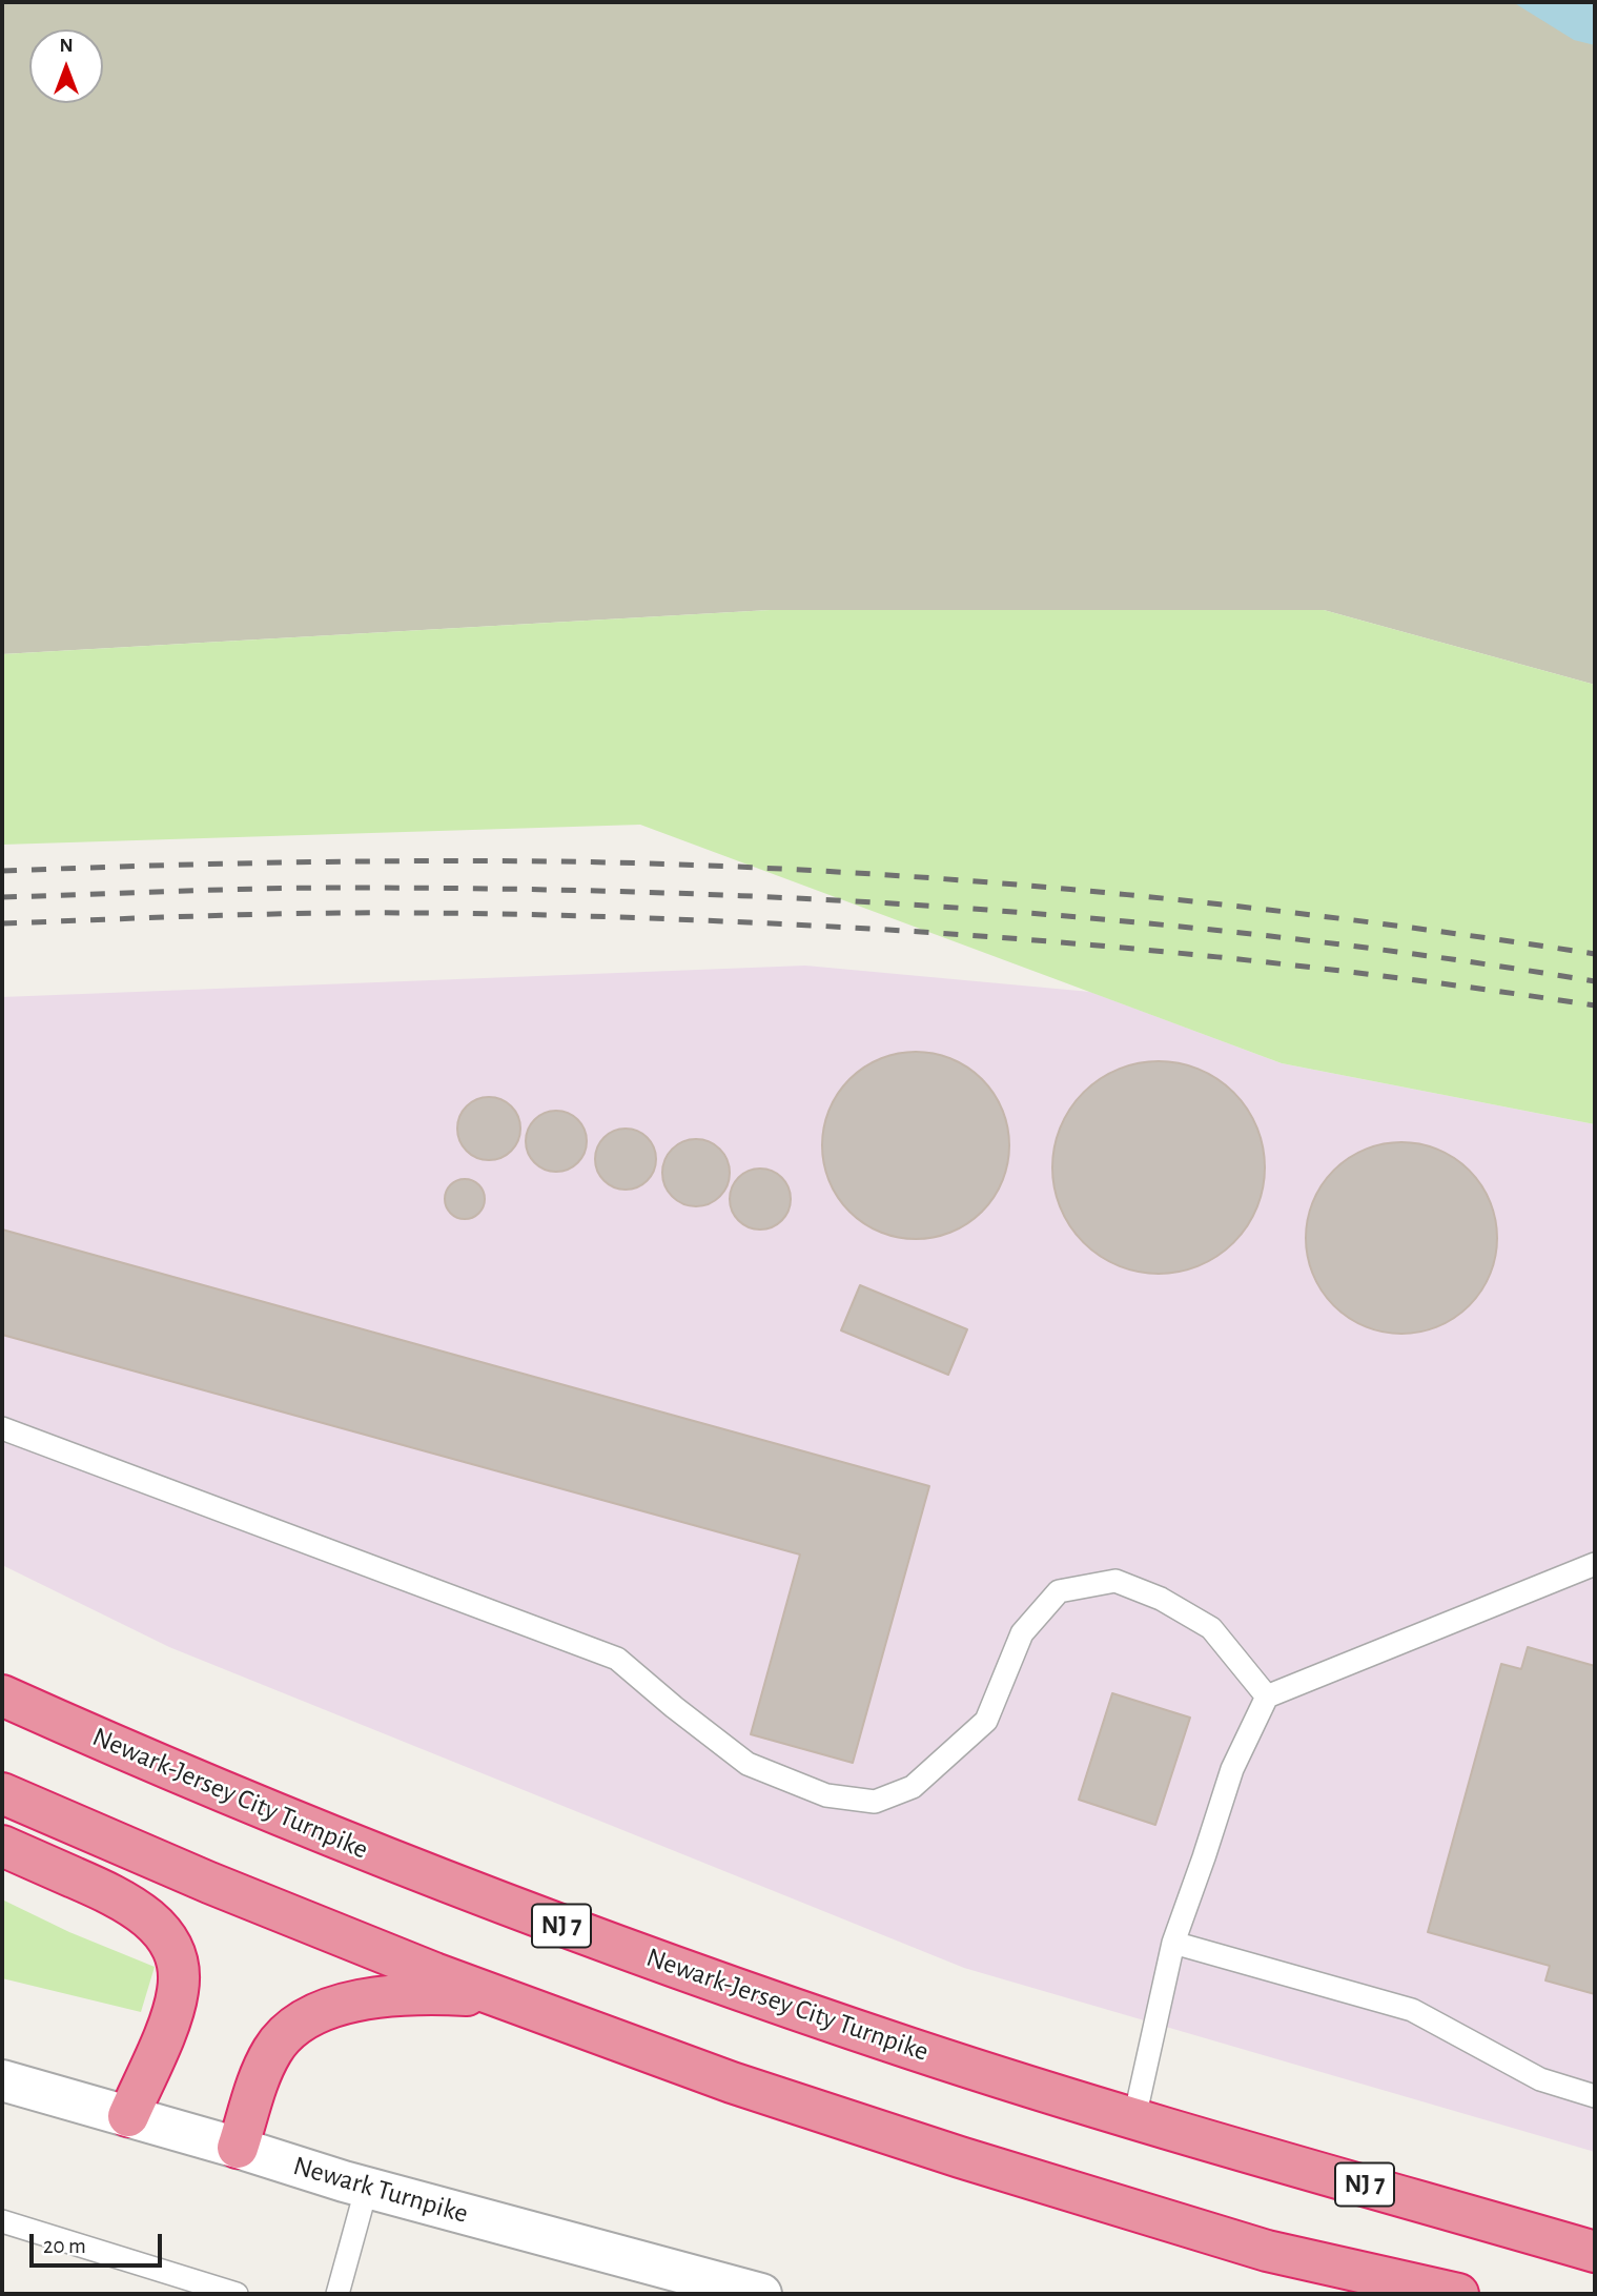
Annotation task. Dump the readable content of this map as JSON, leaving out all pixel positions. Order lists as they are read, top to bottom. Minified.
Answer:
{"streets":{"highway":["Newark-Jersey City Turnpike","NJ 7"],"street":["Newark Turnpike"]},"scale_bar":"20 m","north":"top"}
